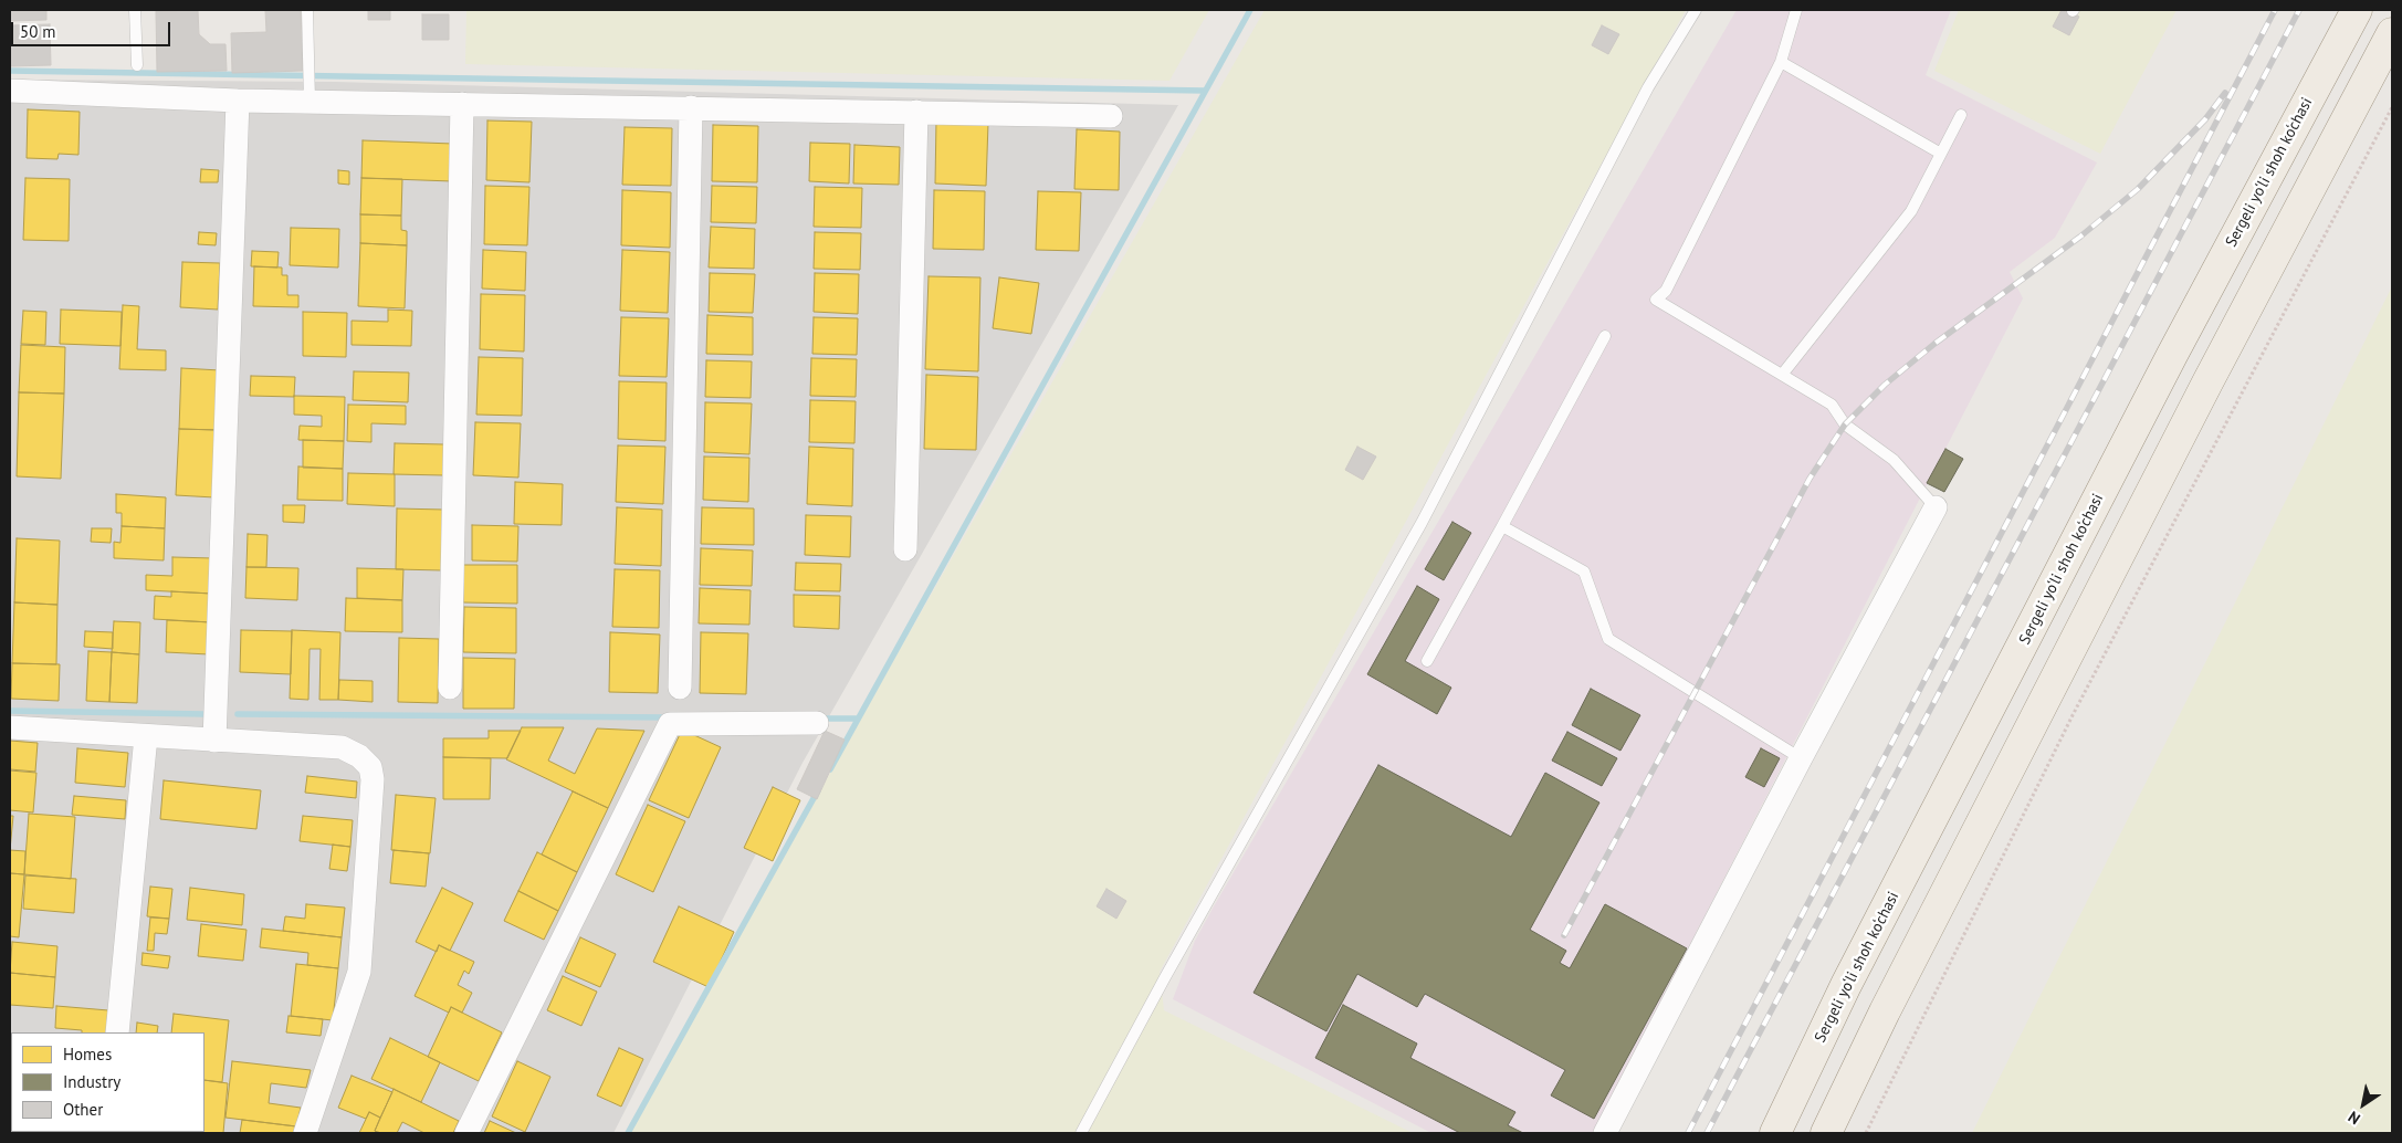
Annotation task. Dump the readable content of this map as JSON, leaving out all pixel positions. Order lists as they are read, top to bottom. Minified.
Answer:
{"streets":{"main road":["Sergeli yo‘li shoh ko‘chasi"]},"legend":["Homes","Industry","Other"],"scale_bar":"50 m","north":"bottom left"}
